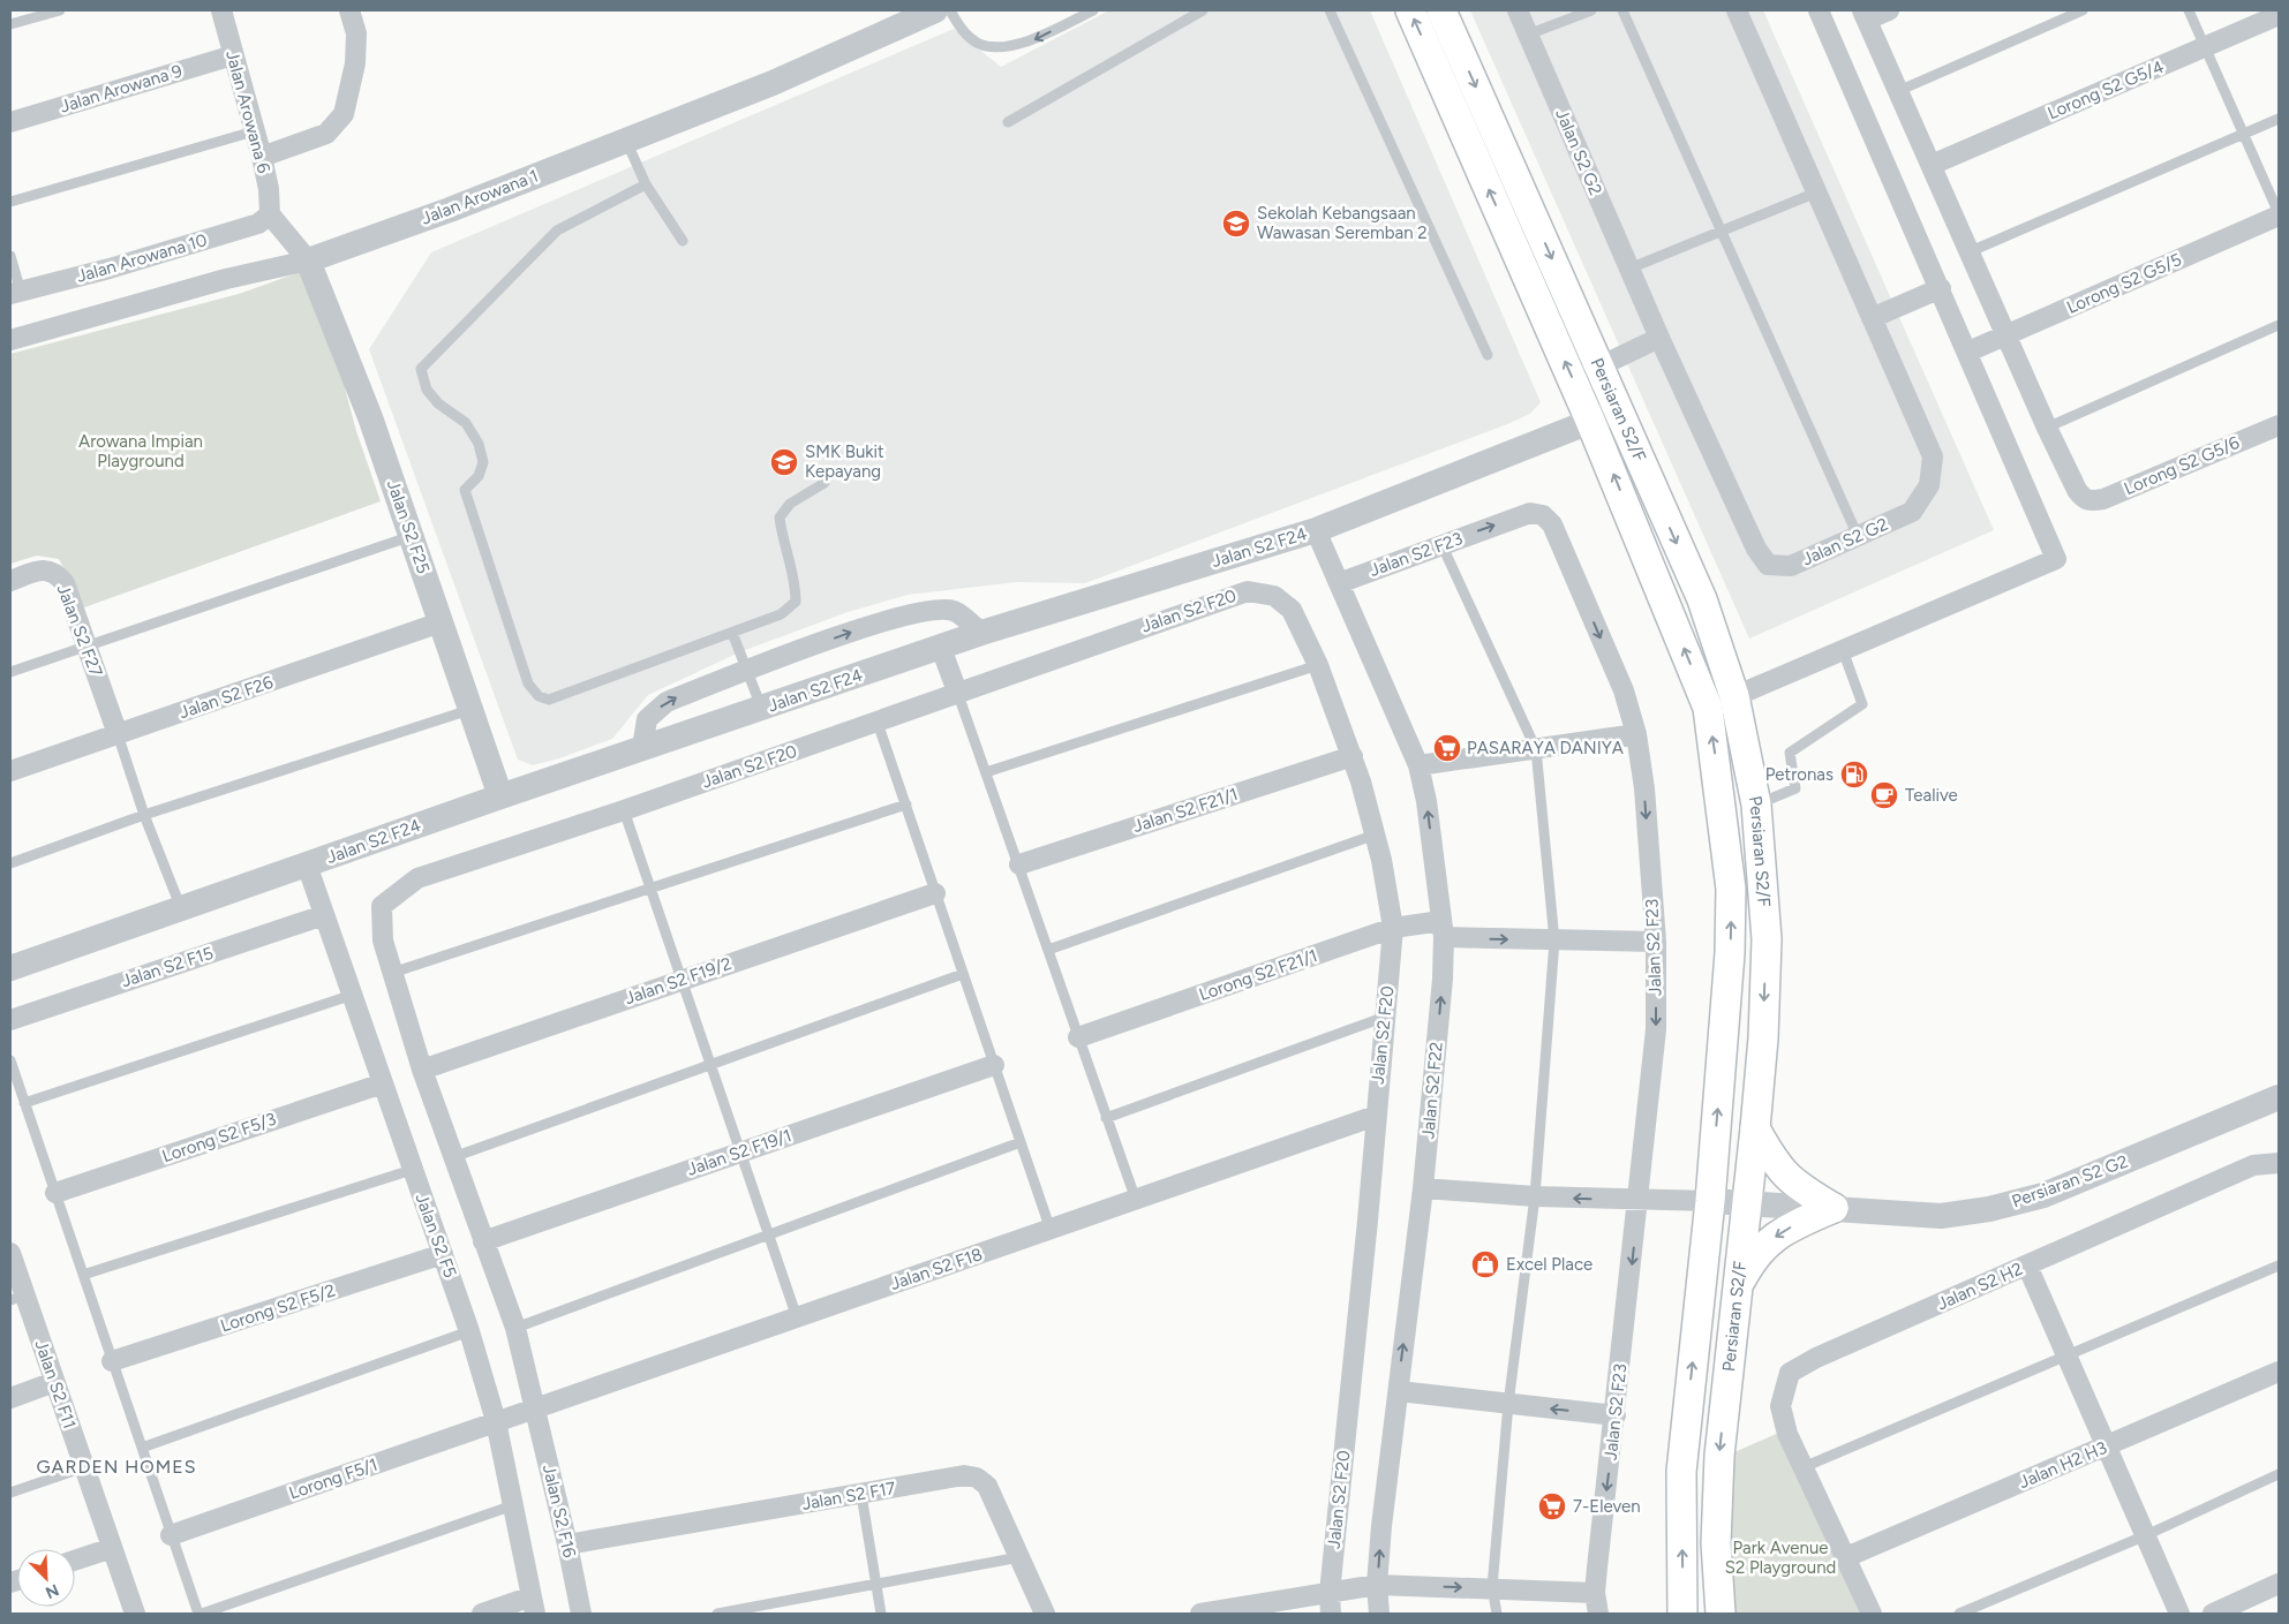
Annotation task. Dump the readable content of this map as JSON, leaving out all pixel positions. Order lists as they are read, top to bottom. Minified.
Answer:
{"streets":{"main road":["Persiaran S2/F"],"street":["Jalan Arowana 9","Lorong S2 G5/4","Jalan Arowana 6","Jalan S2 G2","Jalan Arowana 1","Jalan Arowana 10","Lorong S2 G5/5","Lorong S2 G5/6","Jalan S2 F25","Jalan S2 F24","Jalan S2 F23","Jalan S2 F20","Jalan S2 F27","Jalan S2 F26","Jalan S2 F21/1","Jalan S2 F15","Lorong S2 F21/1","Jalan S2 F19/2","Jalan S2 F22","Lorong S2 F5/3","Jalan S2 F19/1","Persiaran S2 G2","Jalan S2 F5","Jalan S2 F18","Jalan S2 H2","Lorong S2 F5/2","Jalan S2 F11","Jalan H2 H3","Lorong F5/1","Jalan S2 F17","Jalan S2 F16"]},"crossings":[["Jalan Arowana 9","Jalan Arowana 6"],["Jalan Arowana 6","Jalan Arowana 10"],["Jalan Arowana 1","Jalan S2 F25"],["Persiaran S2/F","Jalan S2 F24"],["Persiaran S2/F","Persiaran S2 G2"],["Jalan S2 F25","Jalan S2 F24"],["Jalan S2 F25","Jalan S2 F26"],["Jalan S2 F24","Jalan S2 F22"],["Jalan S2 F24","Jalan S2 F5"],["Jalan S2 F23","Lorong S2 F21/1"],["Jalan S2 F23","Jalan S2 F22"],["Jalan S2 F20","Jalan S2 F21/1"],["Jalan S2 F20","Lorong S2 F21/1"],["Jalan S2 F20","Jalan S2 F19/2"],["Jalan S2 F20","Jalan S2 F19/1"],["Jalan S2 F20","Jalan S2 F18"],["Jalan S2 F20","Jalan S2 F16"],["Jalan S2 F27","Jalan S2 F26"],["Jalan S2 F15","Jalan S2 F5"],["Lorong S2 F21/1","Jalan S2 F22"],["Lorong S2 F5/3","Jalan S2 F5"],["Jalan S2 F19/1","Jalan S2 F16"],["Jalan S2 F5","Jalan S2 F18"],["Jalan S2 F5","Lorong S2 F5/2"],["Jalan S2 F5","Lorong F5/1"],["Jalan S2 F18","Lorong F5/1"],["Jalan S2 F18","Jalan S2 F16"],["Jalan S2 F17","Jalan S2 F16"]],"one_way":["Jalan S2 F23","Jalan S2 F22"],"districts":["GARDEN HOMES"],"parks":["Arowana Impian Playground","Park Avenue S2 Playground"],"places":{"school or university":["Sekolah Kebangsaan Wawasan Seremban 2","SMK Bukit Kepayang"],"supermarket":["PASARAYA DANIYA","7-Eleven"],"fuel station":["Petronas"],"cafe":["Tealive"],"shop":["Excel Place"]},"north":"bottom right"}
